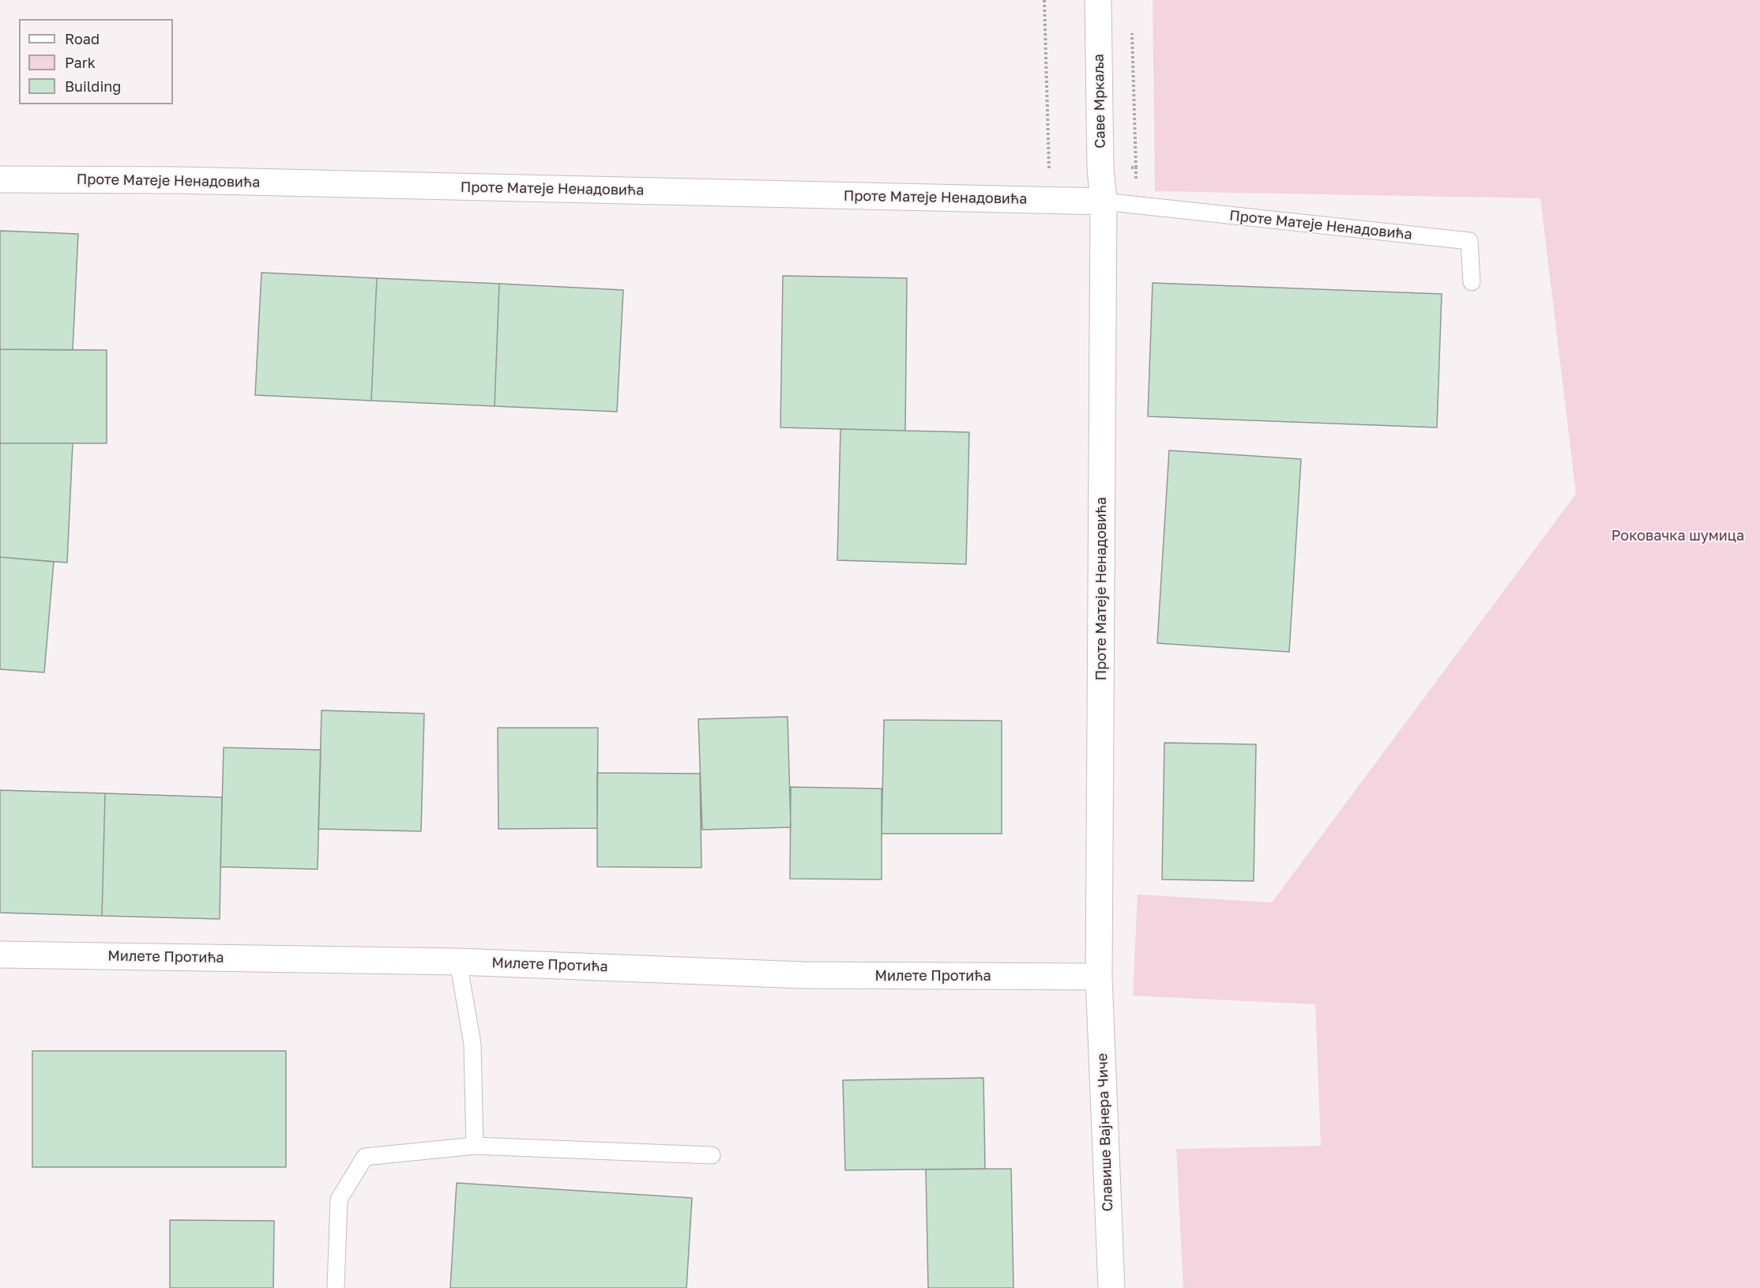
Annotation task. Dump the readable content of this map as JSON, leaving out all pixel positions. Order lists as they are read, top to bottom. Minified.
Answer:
{"streets":{"street":["Саве Мркаља","Проте Матеје Ненадовића","Милете Протића","Славише Вајнера Чиче"]},"crossings":[["Саве Мркаља","Проте Матеје Ненадовића"],["Проте Матеје Ненадовића","Милете Протића"],["Проте Матеје Ненадовића","Славише Вајнера Чиче"],["Милете Протића","Славише Вајнера Чиче"]],"parks":["Роковачка шумица"],"legend":["Road","Park","Building"]}
